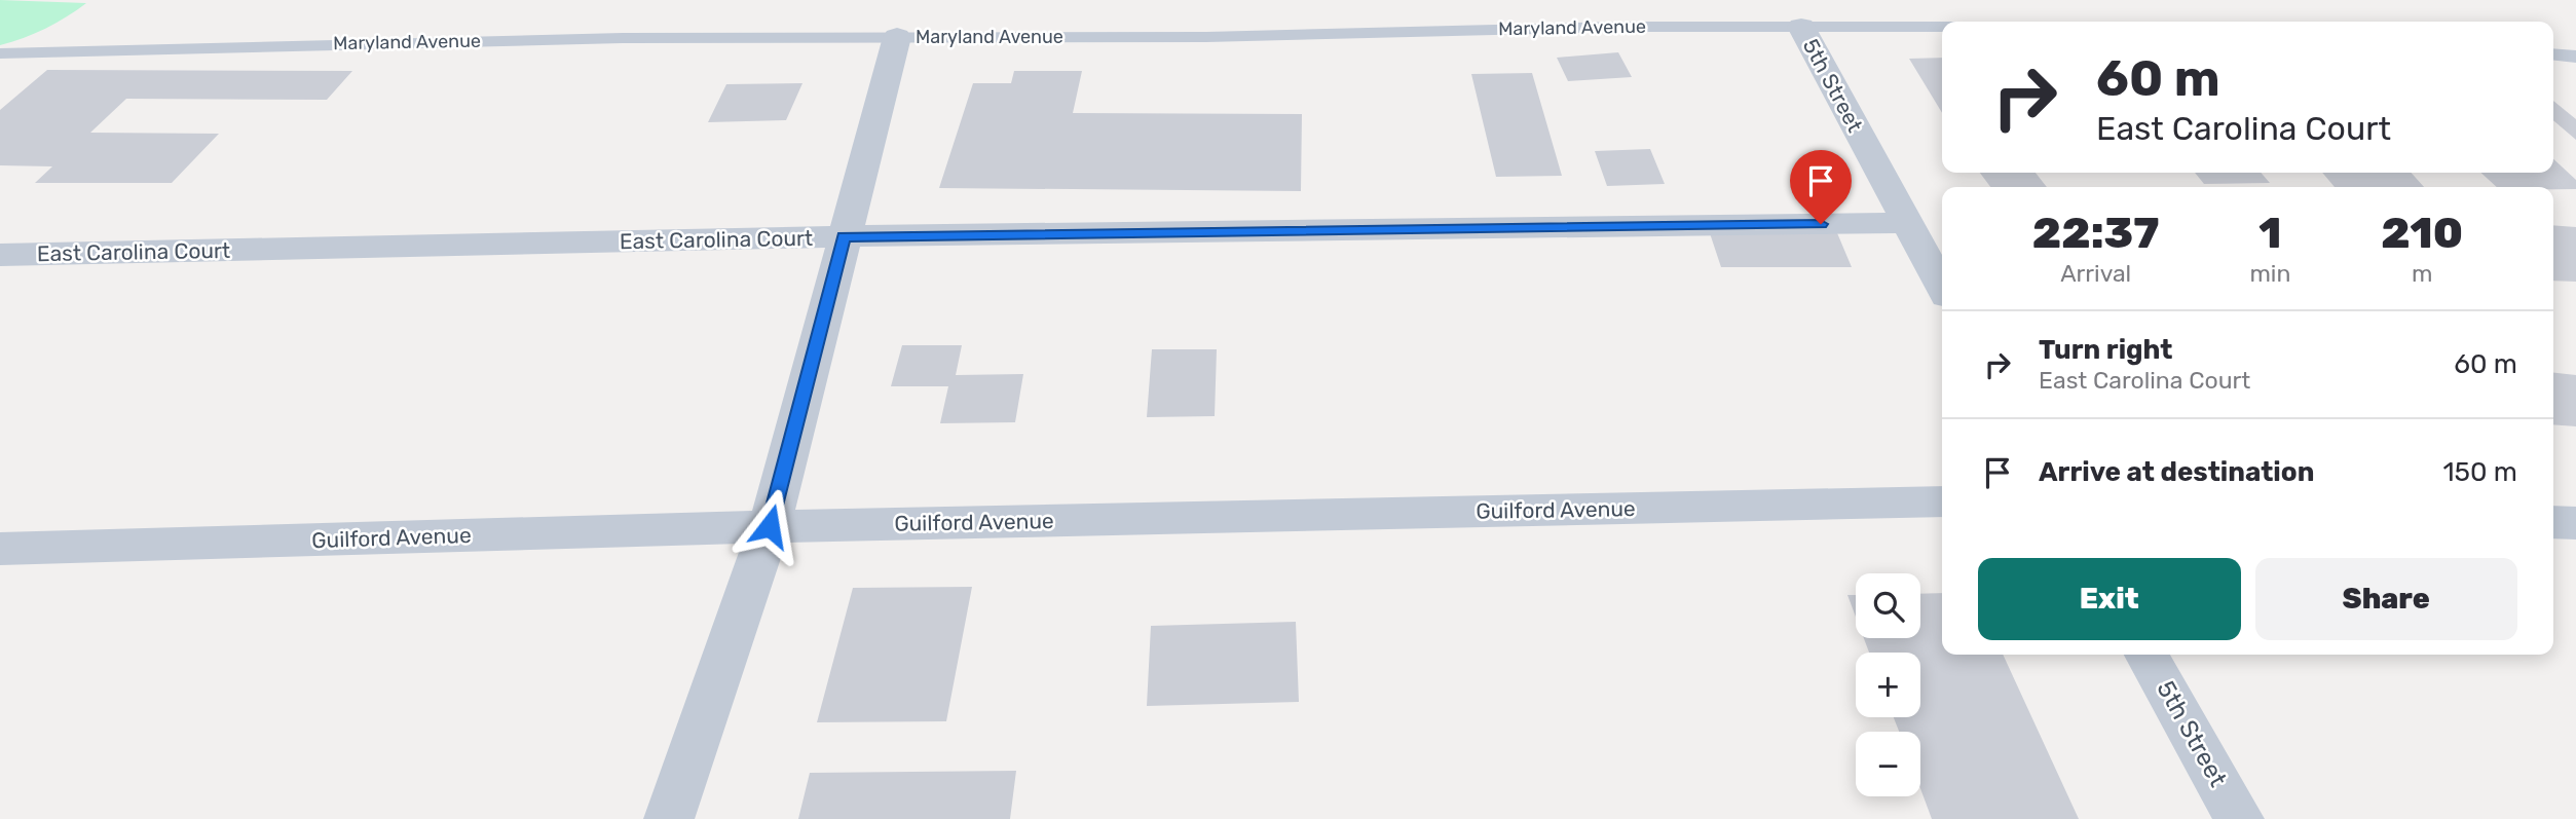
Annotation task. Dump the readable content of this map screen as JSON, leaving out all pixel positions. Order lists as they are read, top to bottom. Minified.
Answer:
{"streets":{"street":["5th Street","East Carolina Court","Guilford Avenue"],"lane":["Maryland Avenue"]},"crossings":[["Maryland Avenue","5th Street"],["5th Street","East Carolina Court"]],"page":{"turn":["60 m","East Carolina Court"],"eta":["22:37","Arrival","1","min","210","m"],"list":[{"name":"Turn right","note":"East Carolina Court","value":"60 m"},{"name":"Arrive at destination","value":"150 m"}],"buttons":["Exit","Share"],"map_buttons":["+","−"]}}
